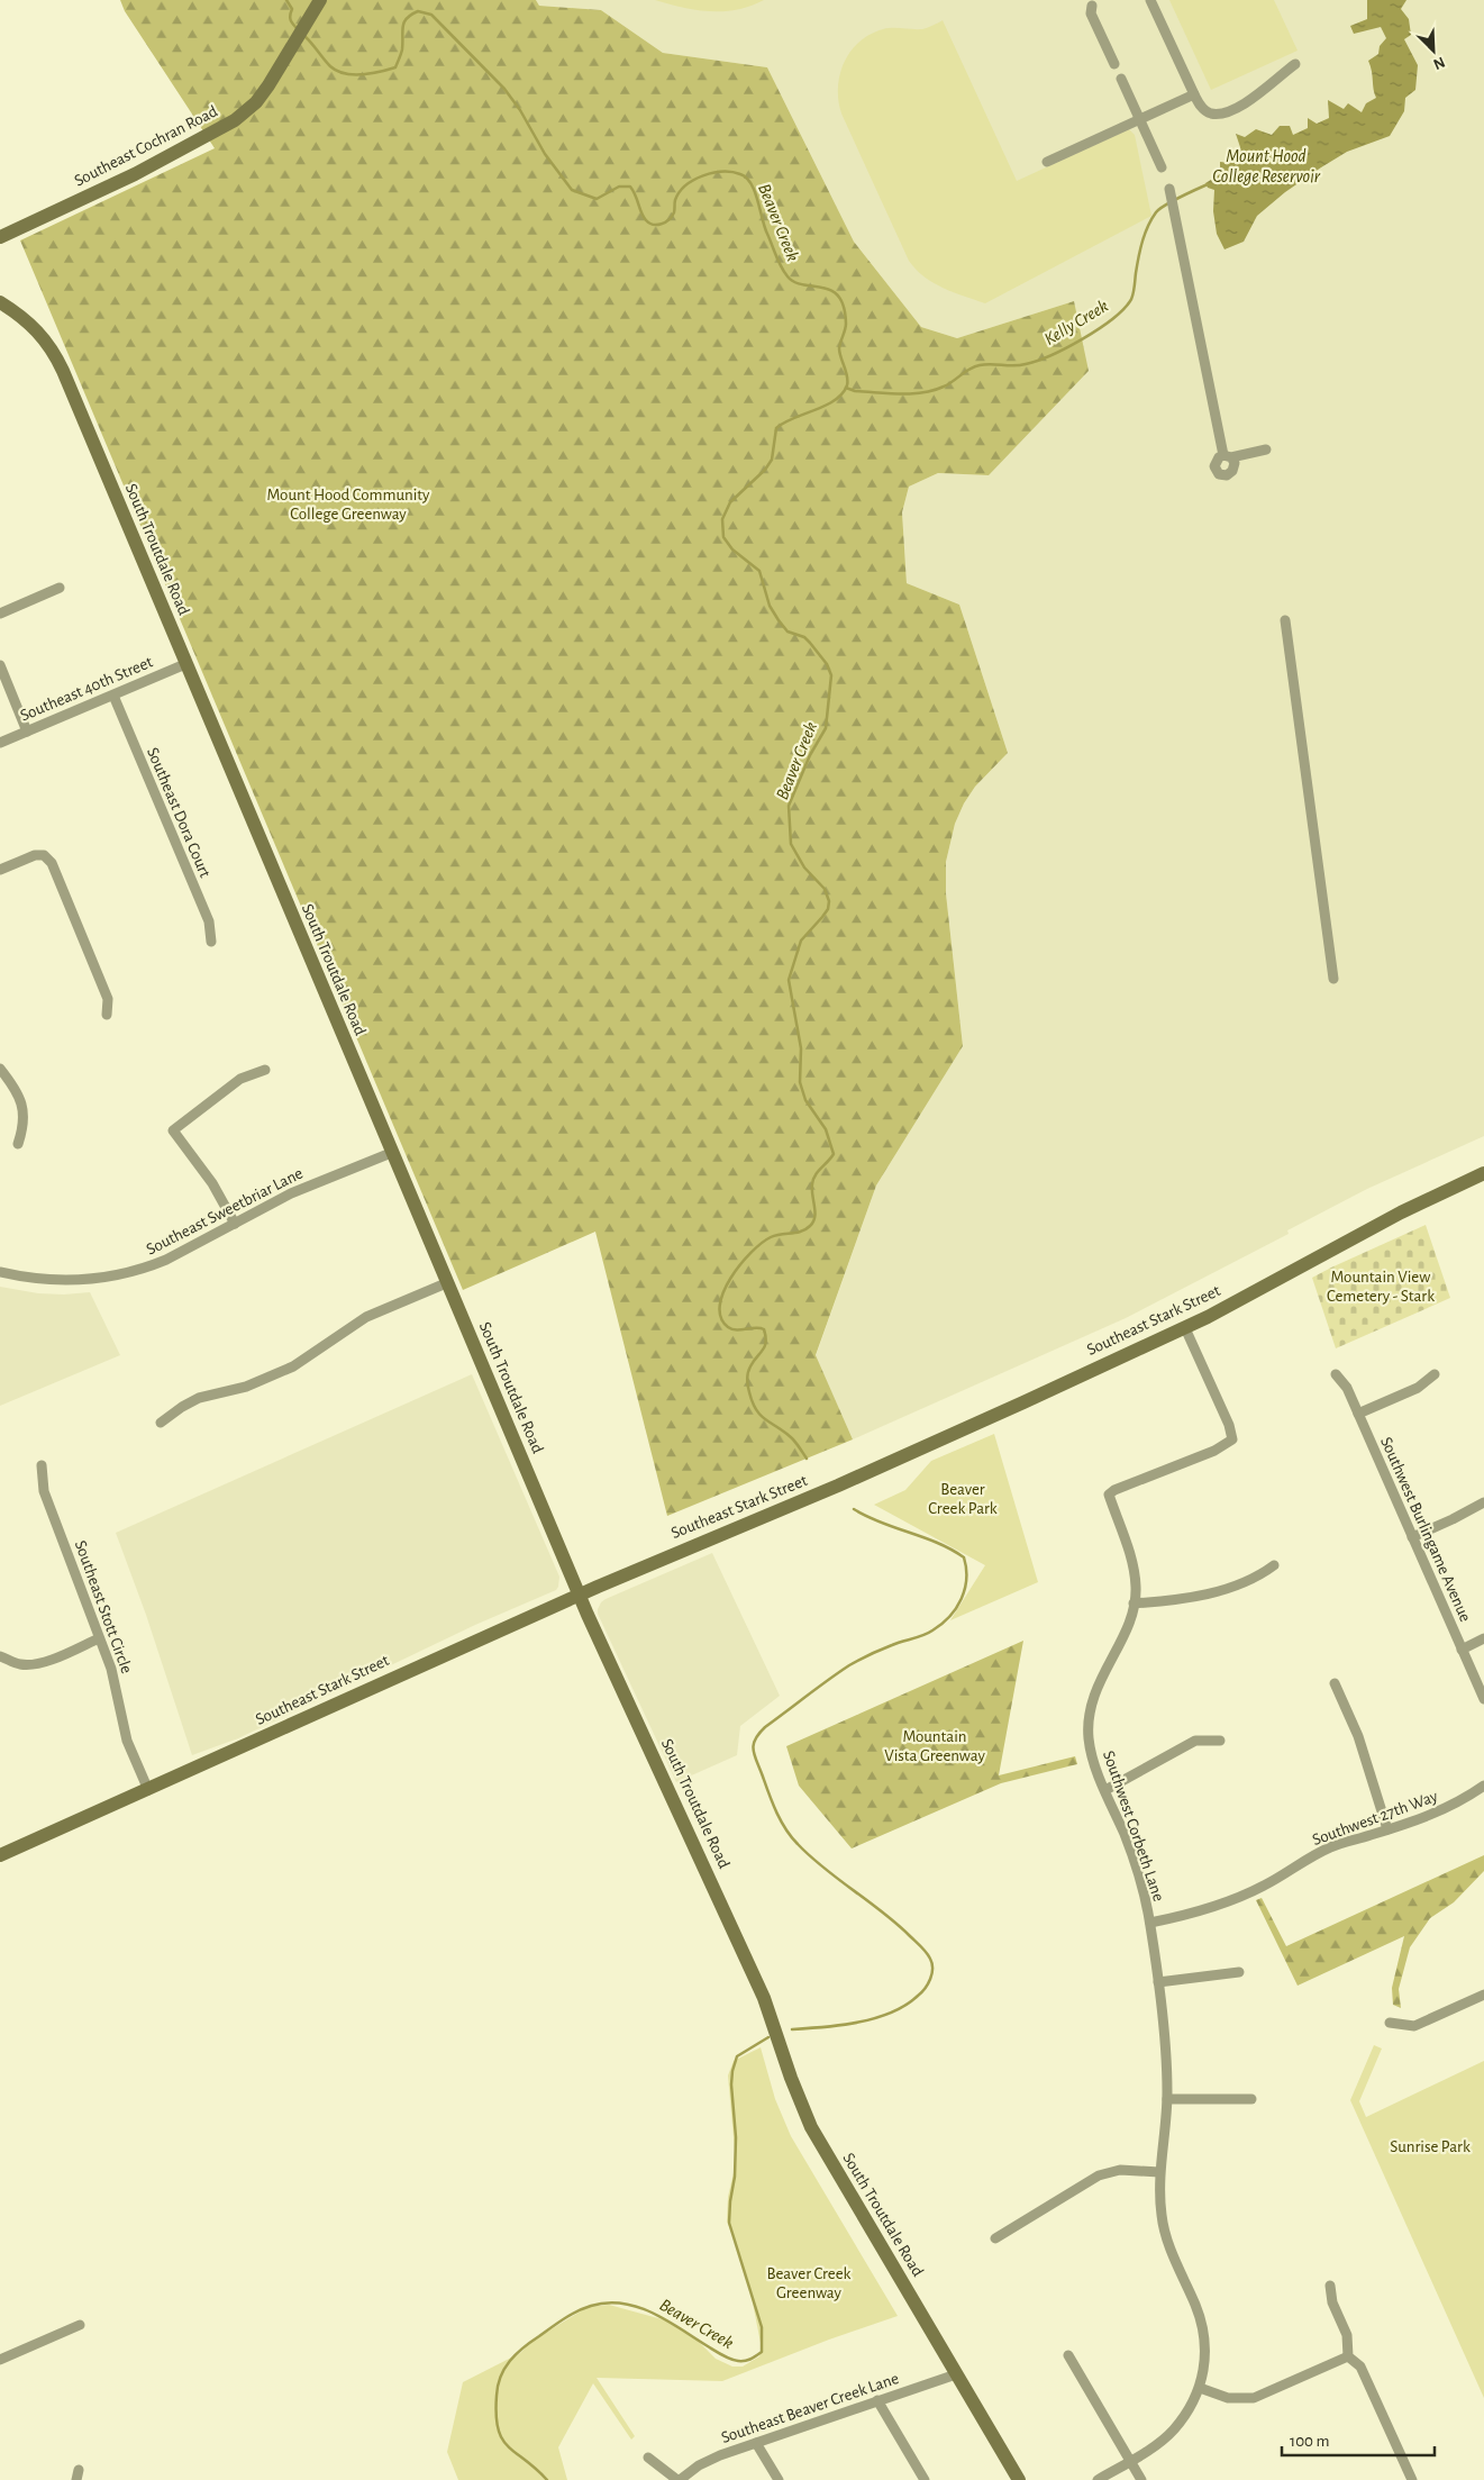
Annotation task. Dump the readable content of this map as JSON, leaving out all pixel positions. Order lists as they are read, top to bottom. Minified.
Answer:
{"streets":{"main road":["Southeast Cochran Road","South Troutdale Road","Southeast Stark Street"],"street":["Southeast 40th Street","Southeast Dora Court","Southeast Sweetbriar Lane","Southwest Burlingame Avenue","Southeast Stott Circle","Southwest 27th Way","Southwest Corbeth Lane","Southeast Beaver Creek Lane"]},"crossings":[["South Troutdale Road","Southeast 40th Street"],["South Troutdale Road","Southeast Sweetbriar Lane"],["South Troutdale Road","Southeast Stark Street"],["South Troutdale Road","Southeast Beaver Creek Lane"],["Southeast 40th Street","Southeast Dora Court"],["Southeast Stark Street","Southeast Stott Circle"],["Southeast Stark Street","Southwest Corbeth Lane"],["Southwest 27th Way","Southwest Corbeth Lane"]],"water":["Mount Hood College Reservoir","Beaver Creek","Kelly Creek"],"parks":["Mount Hood Community College Greenway","Mountain View Cemetery - Stark","Beaver Creek Park","Mountain Vista Greenway","Sunrise Park","Beaver Creek Greenway"],"scale_bar":"100 m","north":"bottom right"}
